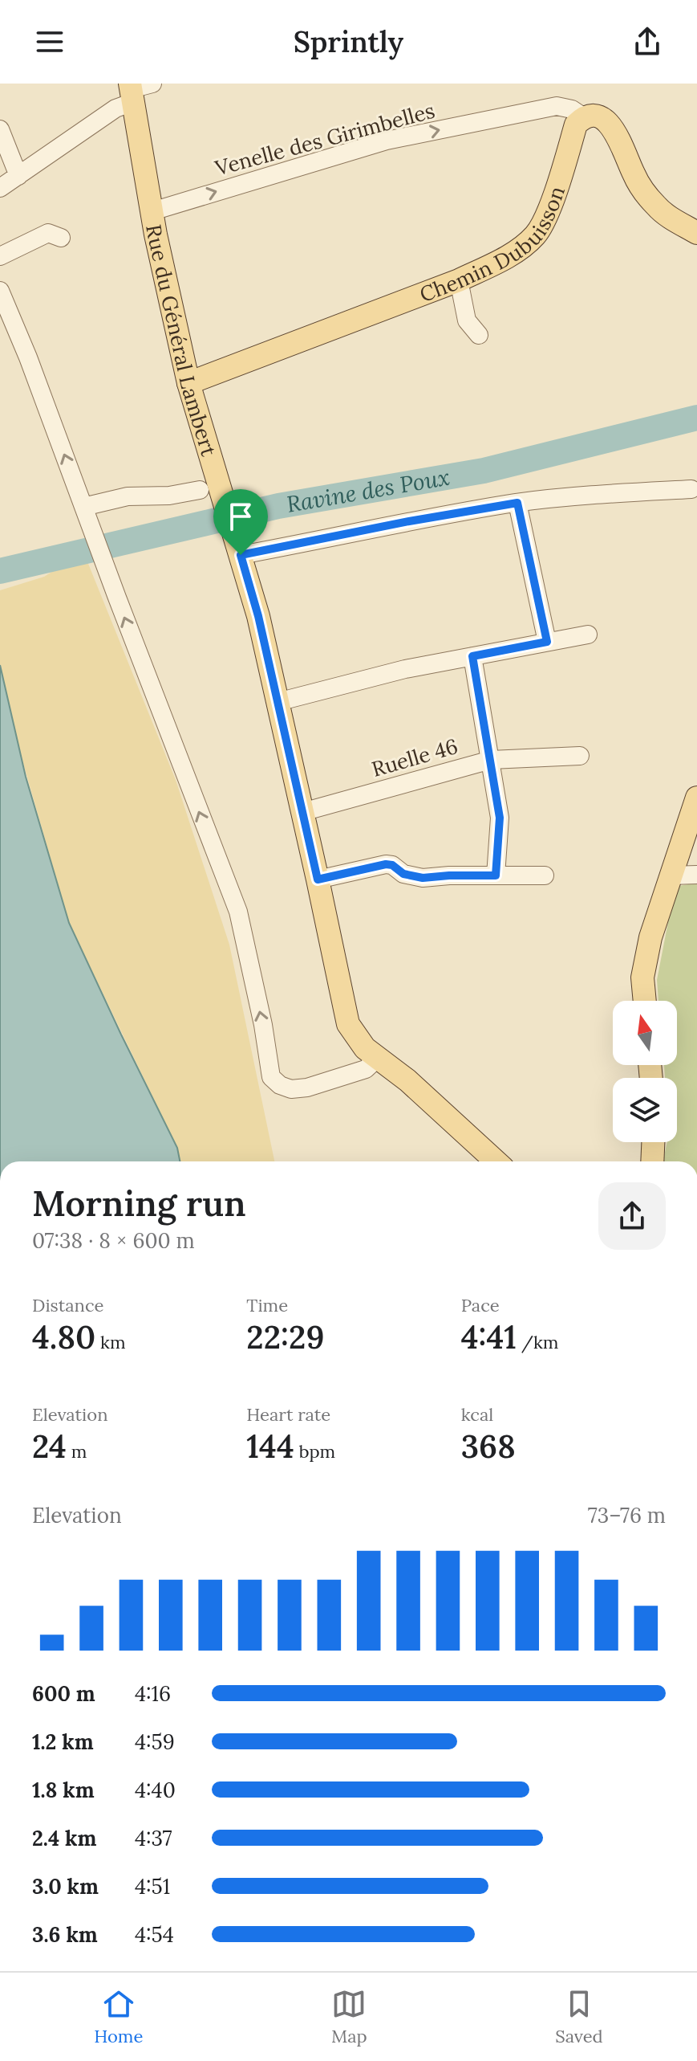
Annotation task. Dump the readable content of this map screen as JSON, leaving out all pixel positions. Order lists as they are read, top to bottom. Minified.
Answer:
{"streets":{"main road":["Chemin Dubuisson","Rue du Général Lambert"],"street":["Venelle des Girimbelles","Ruelle 46"]},"crossings":[["Venelle des Girimbelles","Chemin Dubuisson"],["Venelle des Girimbelles","Rue du Général Lambert"],["Chemin Dubuisson","Rue du Général Lambert"],["Rue du Général Lambert","Ruelle 46"]],"one_way":["Venelle des Girimbelles"],"water":["Ravine des Poux"],"north":"top","page":{"header":"Sprintly","heading":["Morning run","07:38 · 8 × 600 m"],"stats":[["Distance","4.80 km"],["Time","22:29"],["Pace","4:41 /km"],["Elevation","24 m"],["Heart rate","144 bpm"],["kcal","368"]],"chart":["Elevation","73–76 m"],"list":[{"name":"600 m","note":"4:16"},{"name":"1.2 km","note":"4:59"},{"name":"1.8 km","note":"4:40"},{"name":"2.4 km","note":"4:37"},{"name":"3.0 km","note":"4:51"},{"name":"3.6 km","note":"4:54"}],"tabs":["Home","Map","Saved"]}}
